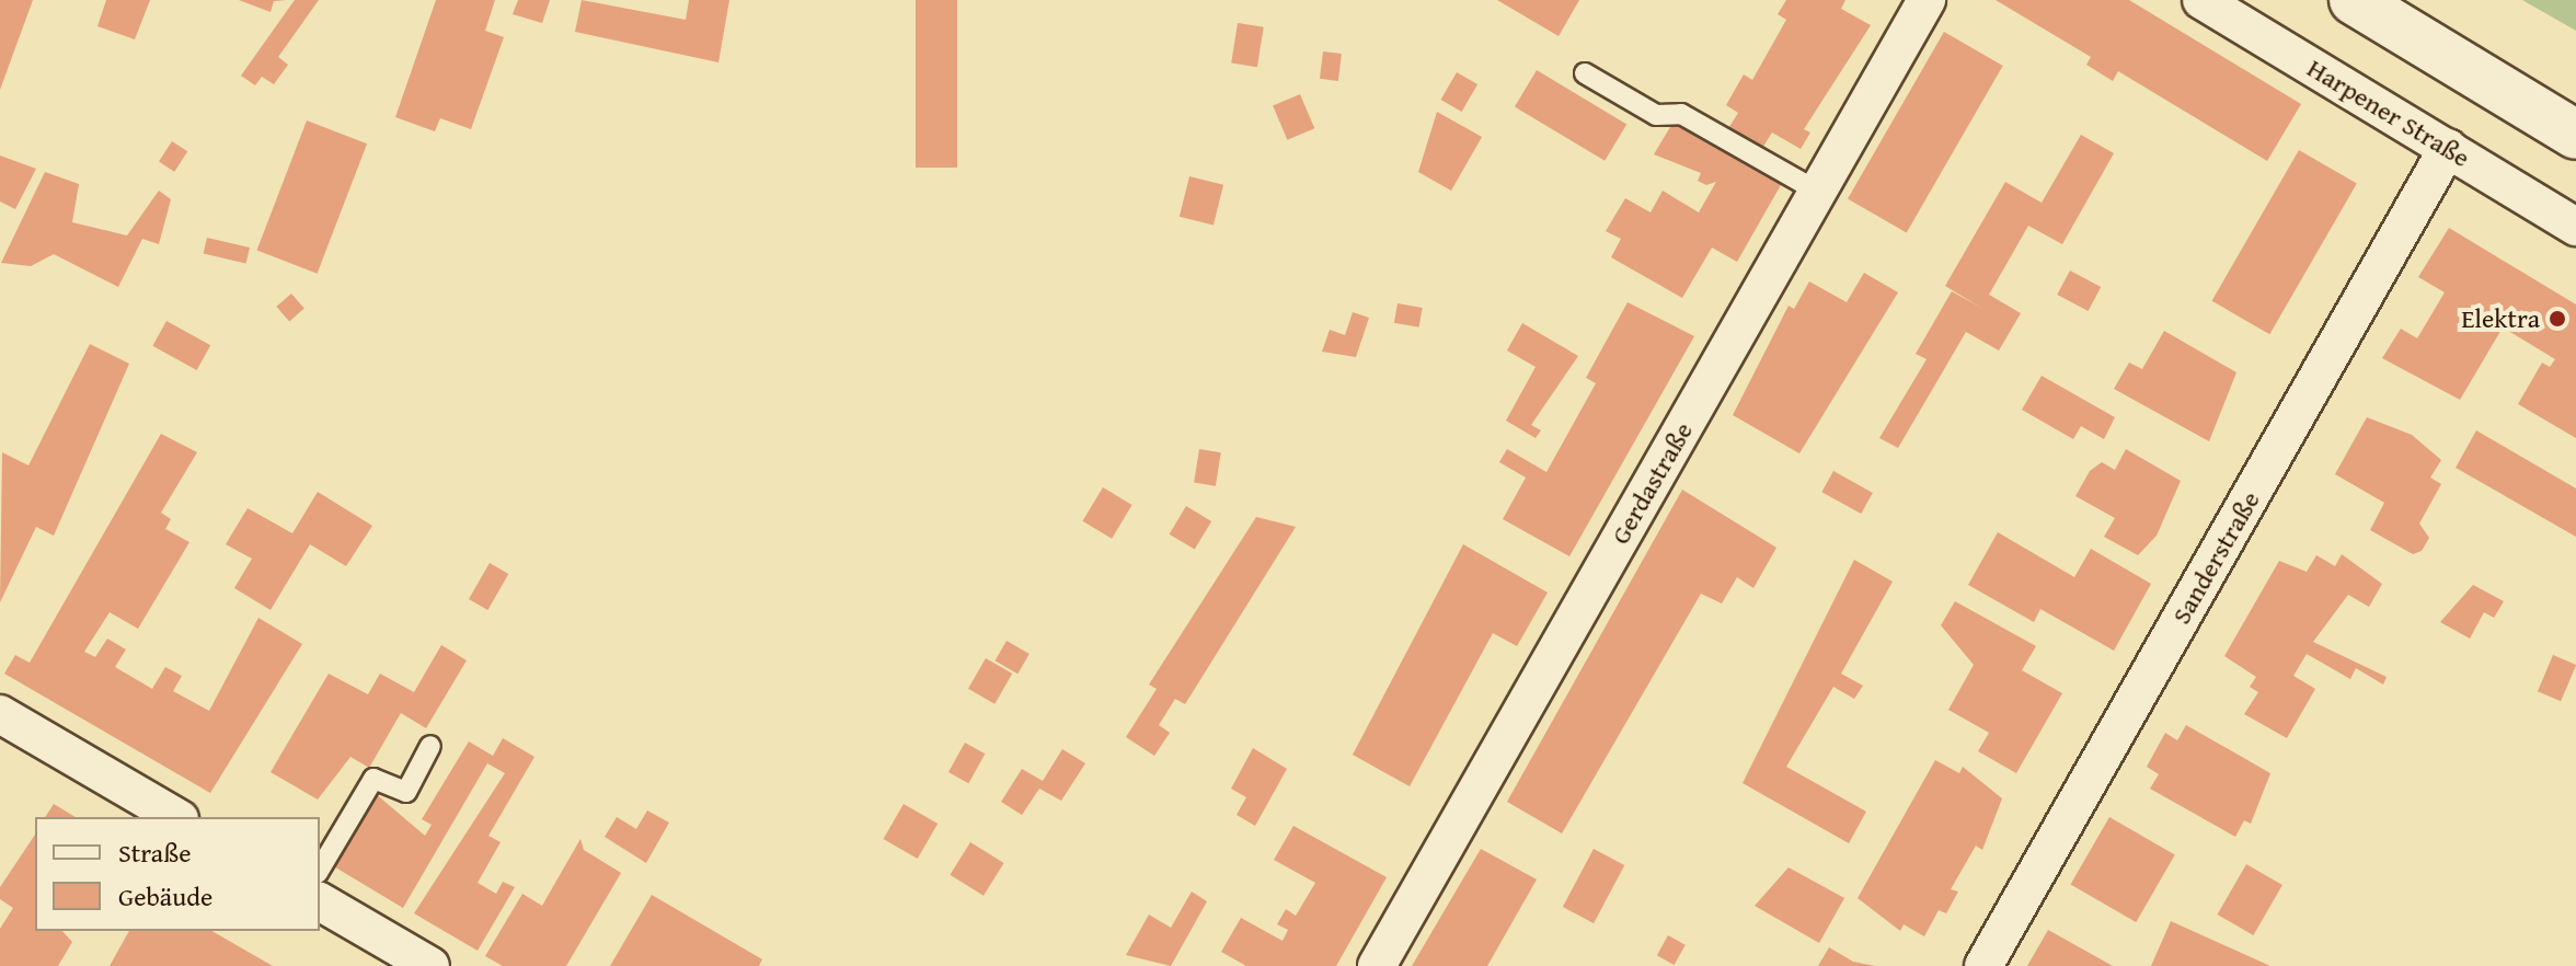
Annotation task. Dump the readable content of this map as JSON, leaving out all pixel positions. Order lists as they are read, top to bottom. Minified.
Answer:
{"streets":{"street":["Harpener Straße","Gerdastraße","Sanderstraße"]},"crossings":[["Harpener Straße","Sanderstraße"]],"places":["Elektra"],"legend":["Straße","Gebäude"]}
